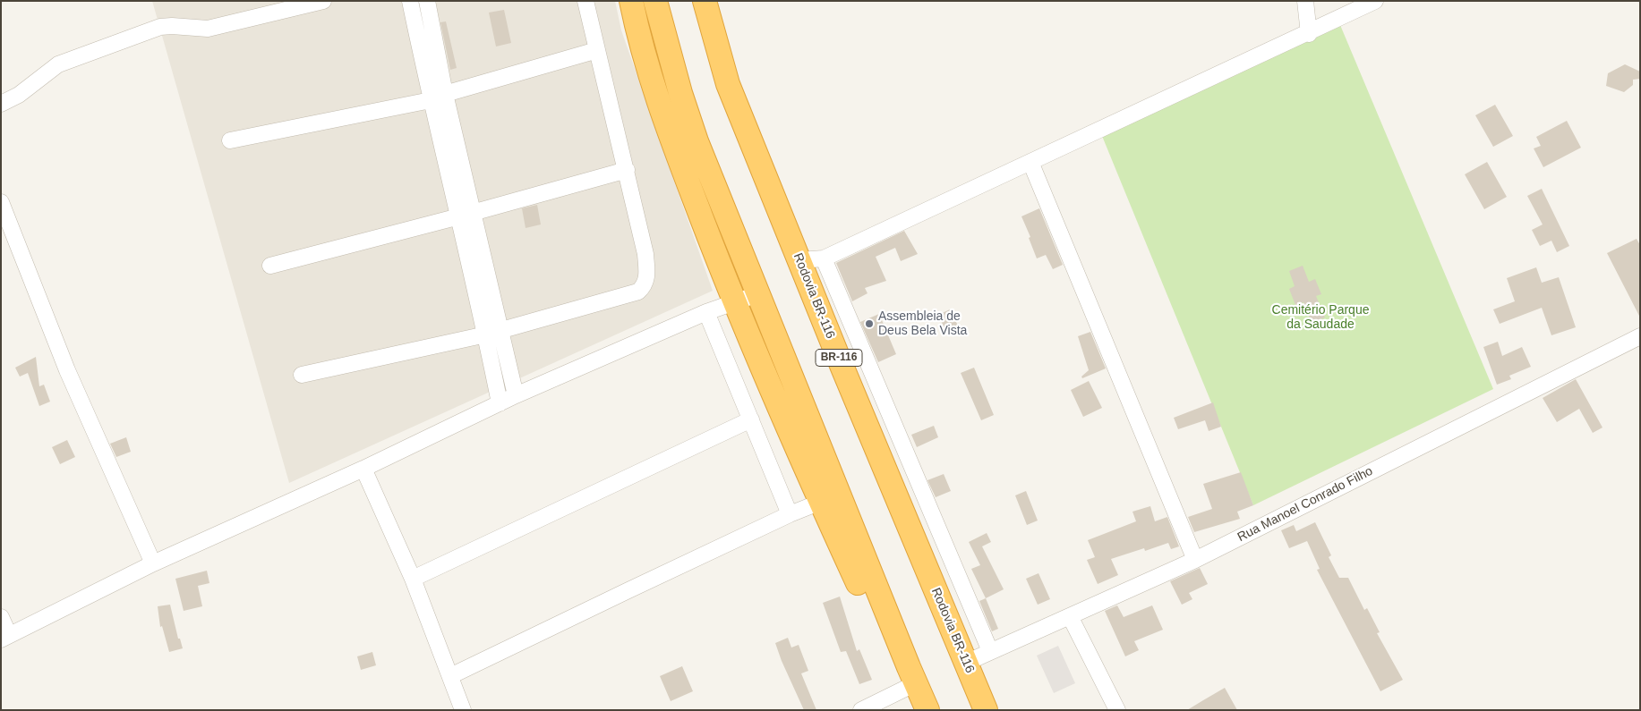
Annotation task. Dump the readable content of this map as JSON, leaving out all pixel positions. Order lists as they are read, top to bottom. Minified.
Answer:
{"streets":{"highway":["Rodovia BR-116","BR-116"],"street":["Rua Manoel Conrado Filho"]},"crossings":[["Rodovia BR-116","Rua Manoel Conrado Filho"]],"parks":["Cemitério Parque da Saudade"],"places":["Assembleia de Deus Bela Vista"]}
